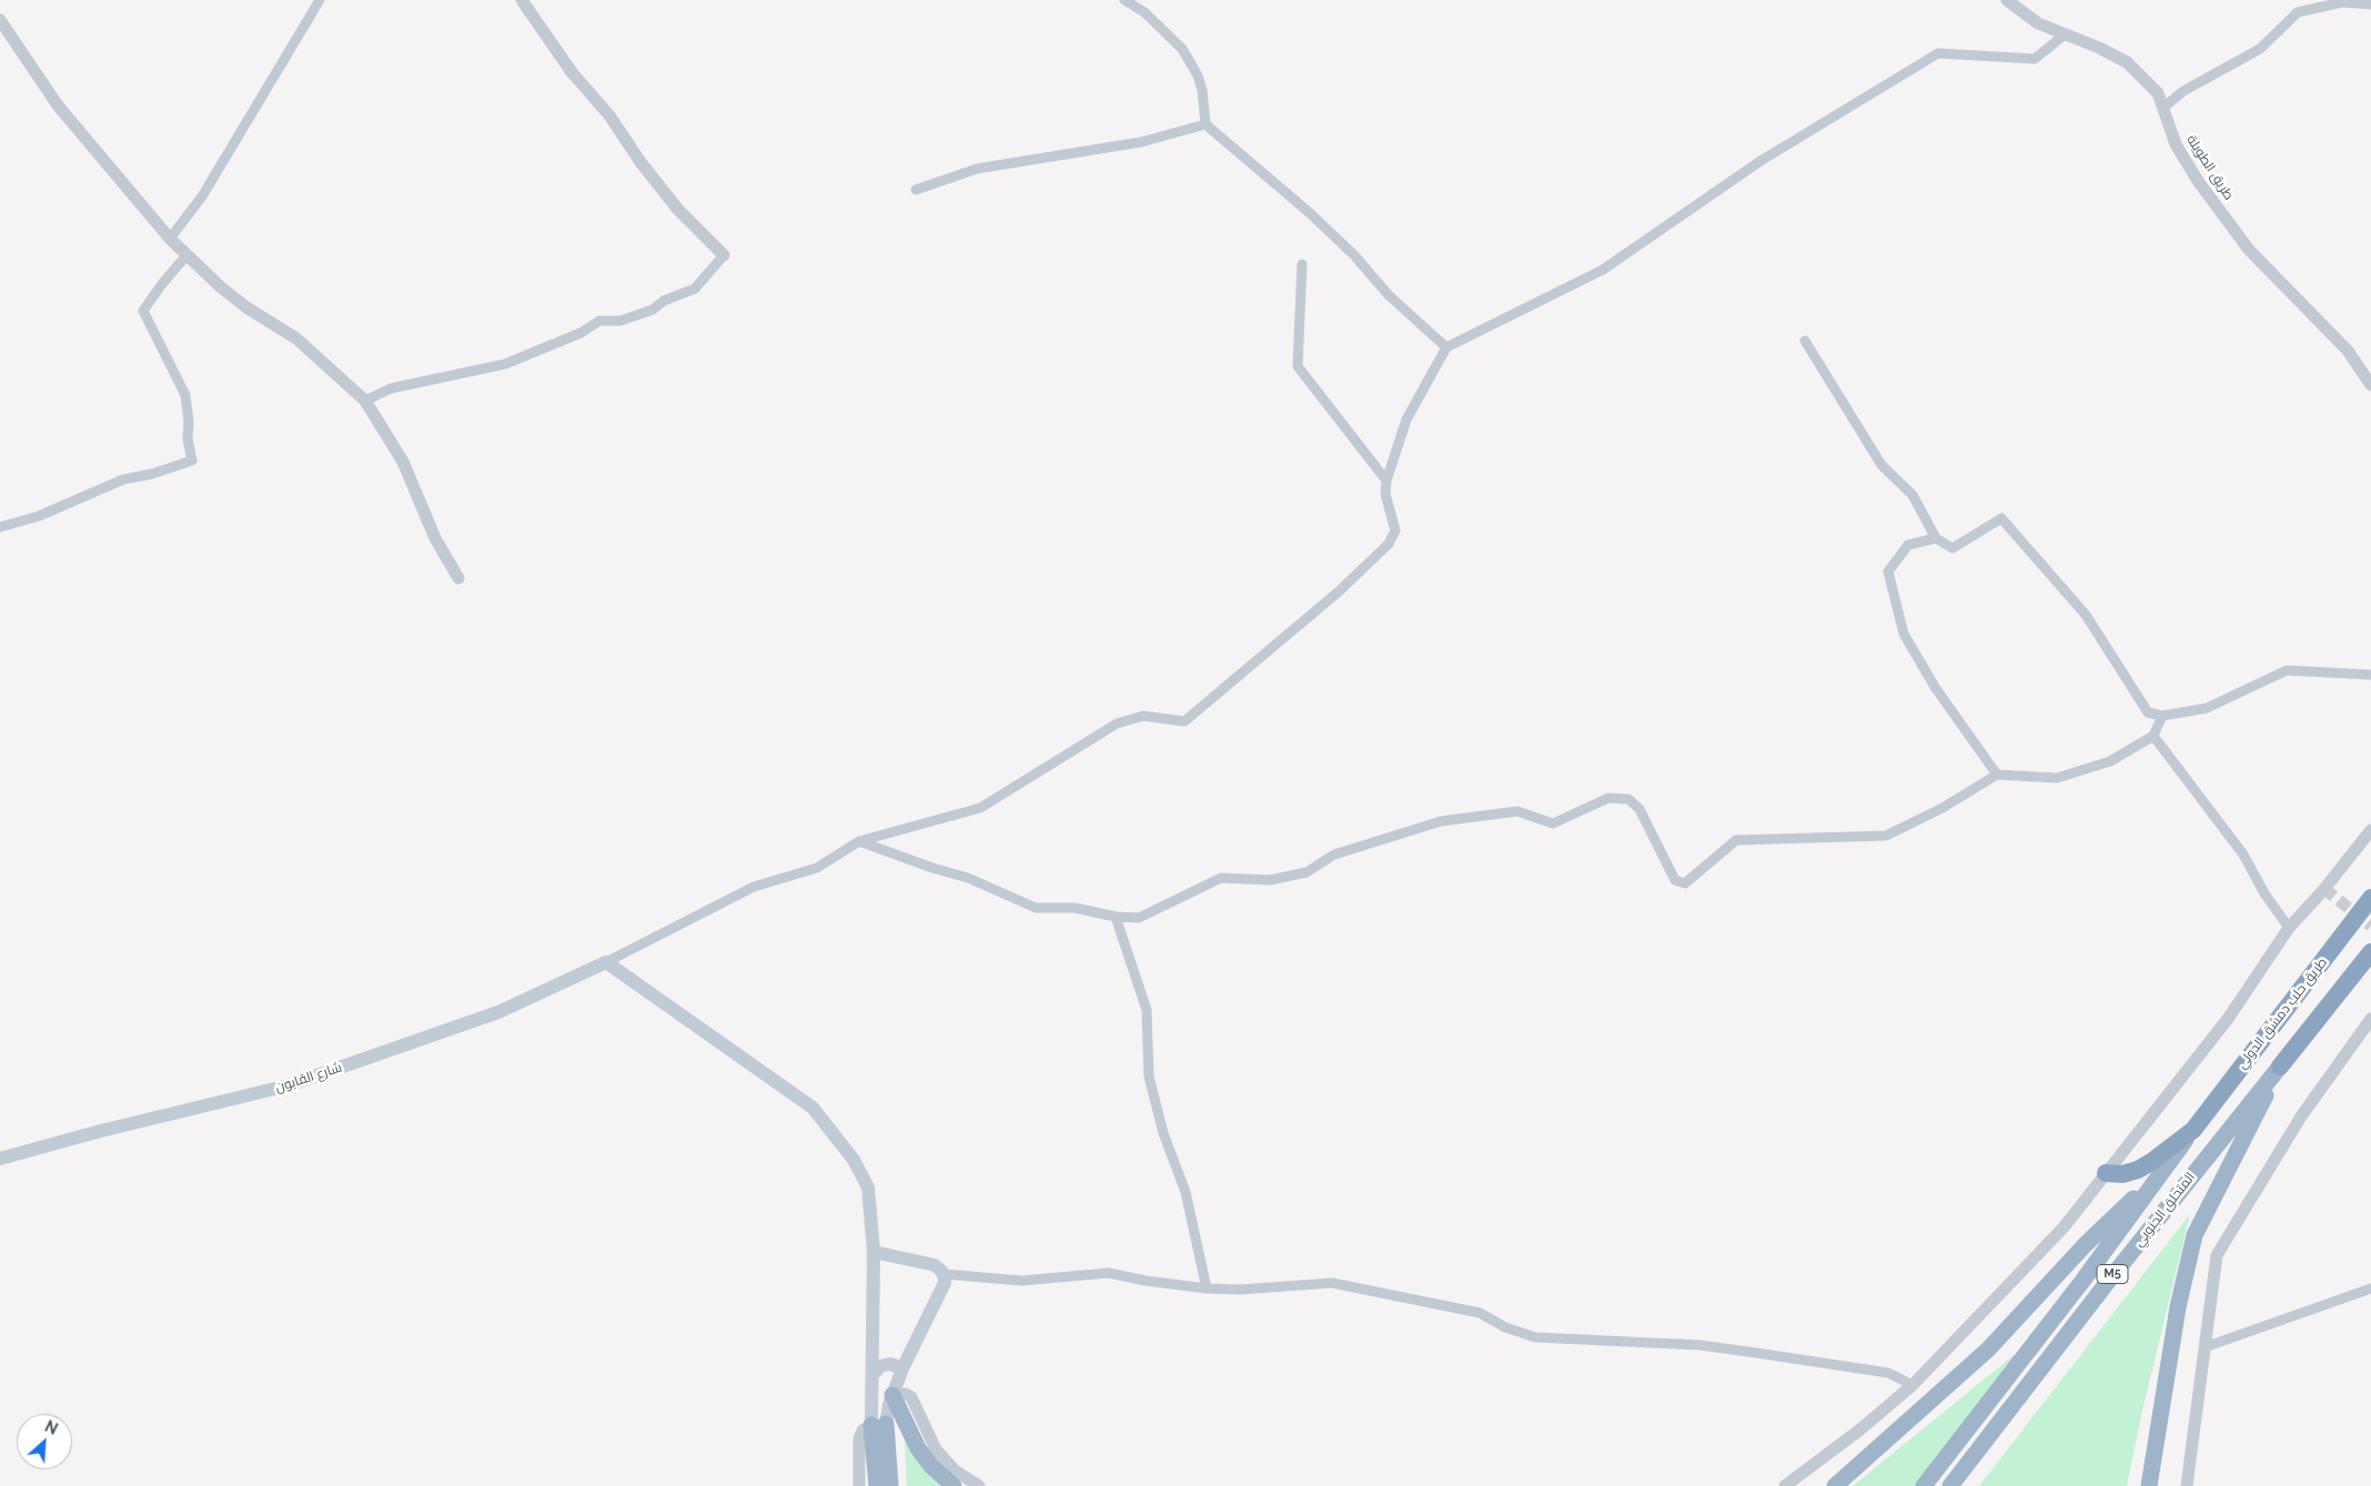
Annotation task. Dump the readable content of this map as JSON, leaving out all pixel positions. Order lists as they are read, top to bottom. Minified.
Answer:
{"streets":{"highway":["طريق حلب دمشق الدولي","المتحلق الجنوبي","M5"],"main road":["شارع القابون"],"street":["طريق الطويلة"]},"crossings":[["طريق حلب دمشق الدولي","المتحلق الجنوبي"],["المتحلق الجنوبي","M5"]],"north":"top right"}
